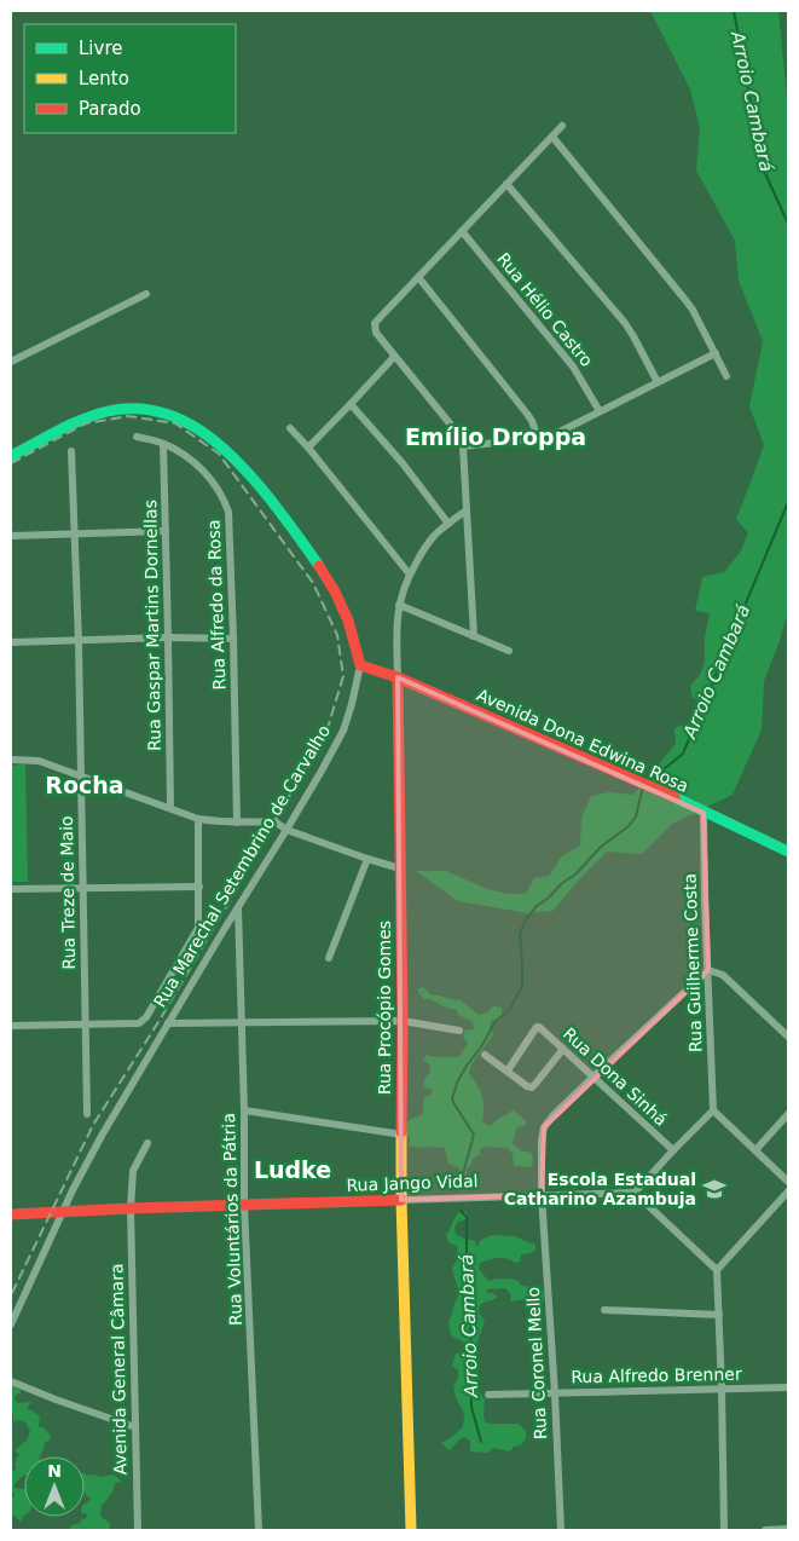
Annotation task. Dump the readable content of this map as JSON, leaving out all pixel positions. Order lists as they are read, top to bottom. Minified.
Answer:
{"streets":{"street":["Rua Hélio Castro","Rua Alfredo da Rosa","Rua Gaspar Martins Dornellas","Avenida Dona Edwina Rosa","Rua Marechal Setembrino de Carvalho","Rua Treze de Maio","Rua Guilherme Costa","Rua Procópio Gomes","Rua Dona Sinhá","Rua Jango Vidal","Rua Voluntários da Pátria","Rua Coronel Mello","Avenida General Câmara","Rua Alfredo Brenner"]},"crossings":[["Rua Alfredo da Rosa","Rua Gaspar Martins Dornellas"],["Avenida Dona Edwina Rosa","Rua Marechal Setembrino de Carvalho"],["Avenida Dona Edwina Rosa","Rua Guilherme Costa"],["Avenida Dona Edwina Rosa","Rua Procópio Gomes"],["Rua Marechal Setembrino de Carvalho","Rua Jango Vidal"],["Rua Marechal Setembrino de Carvalho","Rua Voluntários da Pátria"],["Rua Guilherme Costa","Rua Coronel Mello"],["Rua Procópio Gomes","Rua Jango Vidal"],["Rua Dona Sinhá","Rua Coronel Mello"],["Rua Jango Vidal","Rua Voluntários da Pátria"],["Rua Jango Vidal","Rua Coronel Mello"],["Rua Jango Vidal","Avenida General Câmara"],["Rua Coronel Mello","Rua Alfredo Brenner"]],"districts":["Emílio Droppa","Rocha","Ludke"],"water":["Arroio Cambará"],"places":{"school or university":["Escola Estadual Catharino Azambuja"]},"legend":["Livre","Lento","Parado"],"north":"top"}
